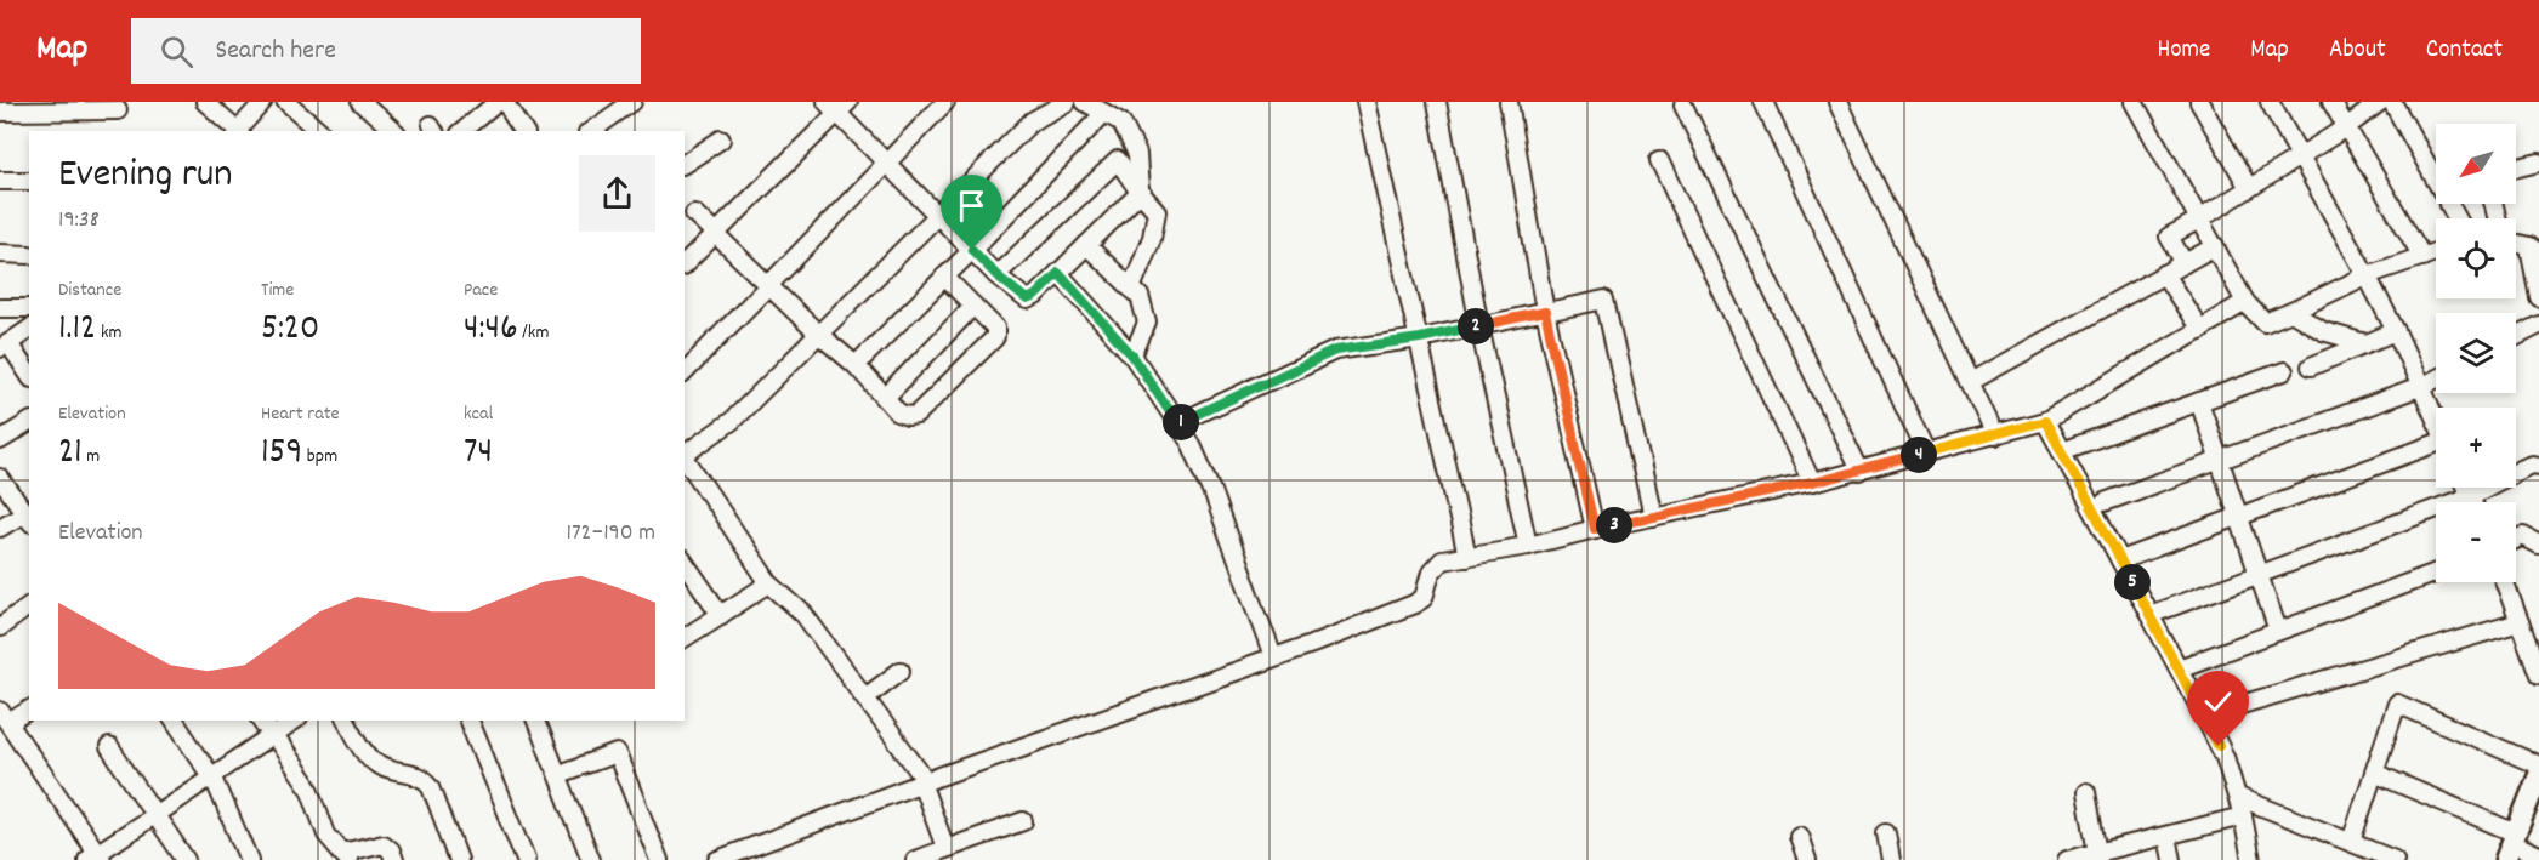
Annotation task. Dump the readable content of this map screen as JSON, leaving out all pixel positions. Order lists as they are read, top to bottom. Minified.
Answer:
{"north":"bottom left","page":{"header":"Map","search":"Search here","nav":["Home","Map","About","Contact"],"map_buttons":["+","−"],"heading":["Evening run","19:38"],"stats":[["Distance","1.12 km"],["Time","5:20"],["Pace","4:46 /km"],["Elevation","21 m"],["Heart rate","159 bpm"],["kcal","74"]],"pins":["2","1","4","3","5"],"chart":["Elevation","172–190 m"]}}
